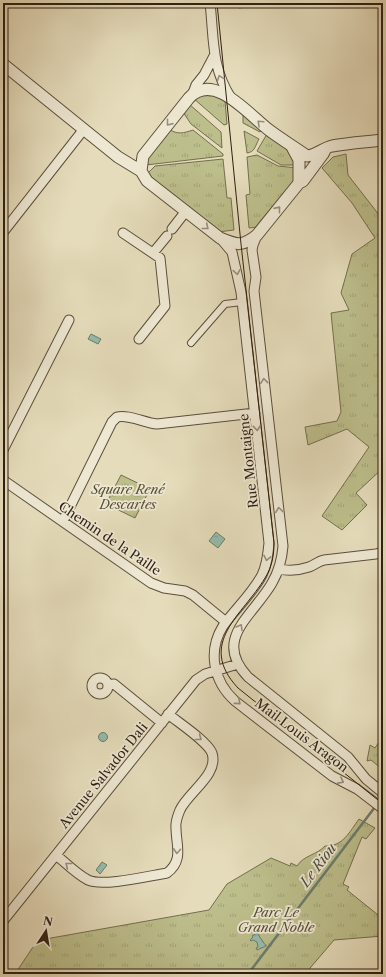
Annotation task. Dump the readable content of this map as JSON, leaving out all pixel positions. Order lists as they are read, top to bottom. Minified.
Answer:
{"streets":{"street":["Rue Montaigne","Chemin de la Paille","Mail Louis Aragon","Avenue Salvador Dali"]},"crossings":[["Rue Montaigne","Chemin de la Paille"],["Rue Montaigne","Mail Louis Aragon"],["Rue Montaigne","Avenue Salvador Dali"],["Mail Louis Aragon","Avenue Salvador Dali"]],"water":["Le Riou"],"parks":["Square René Descartes","Parc Le Grand Noble"],"north":"top"}
